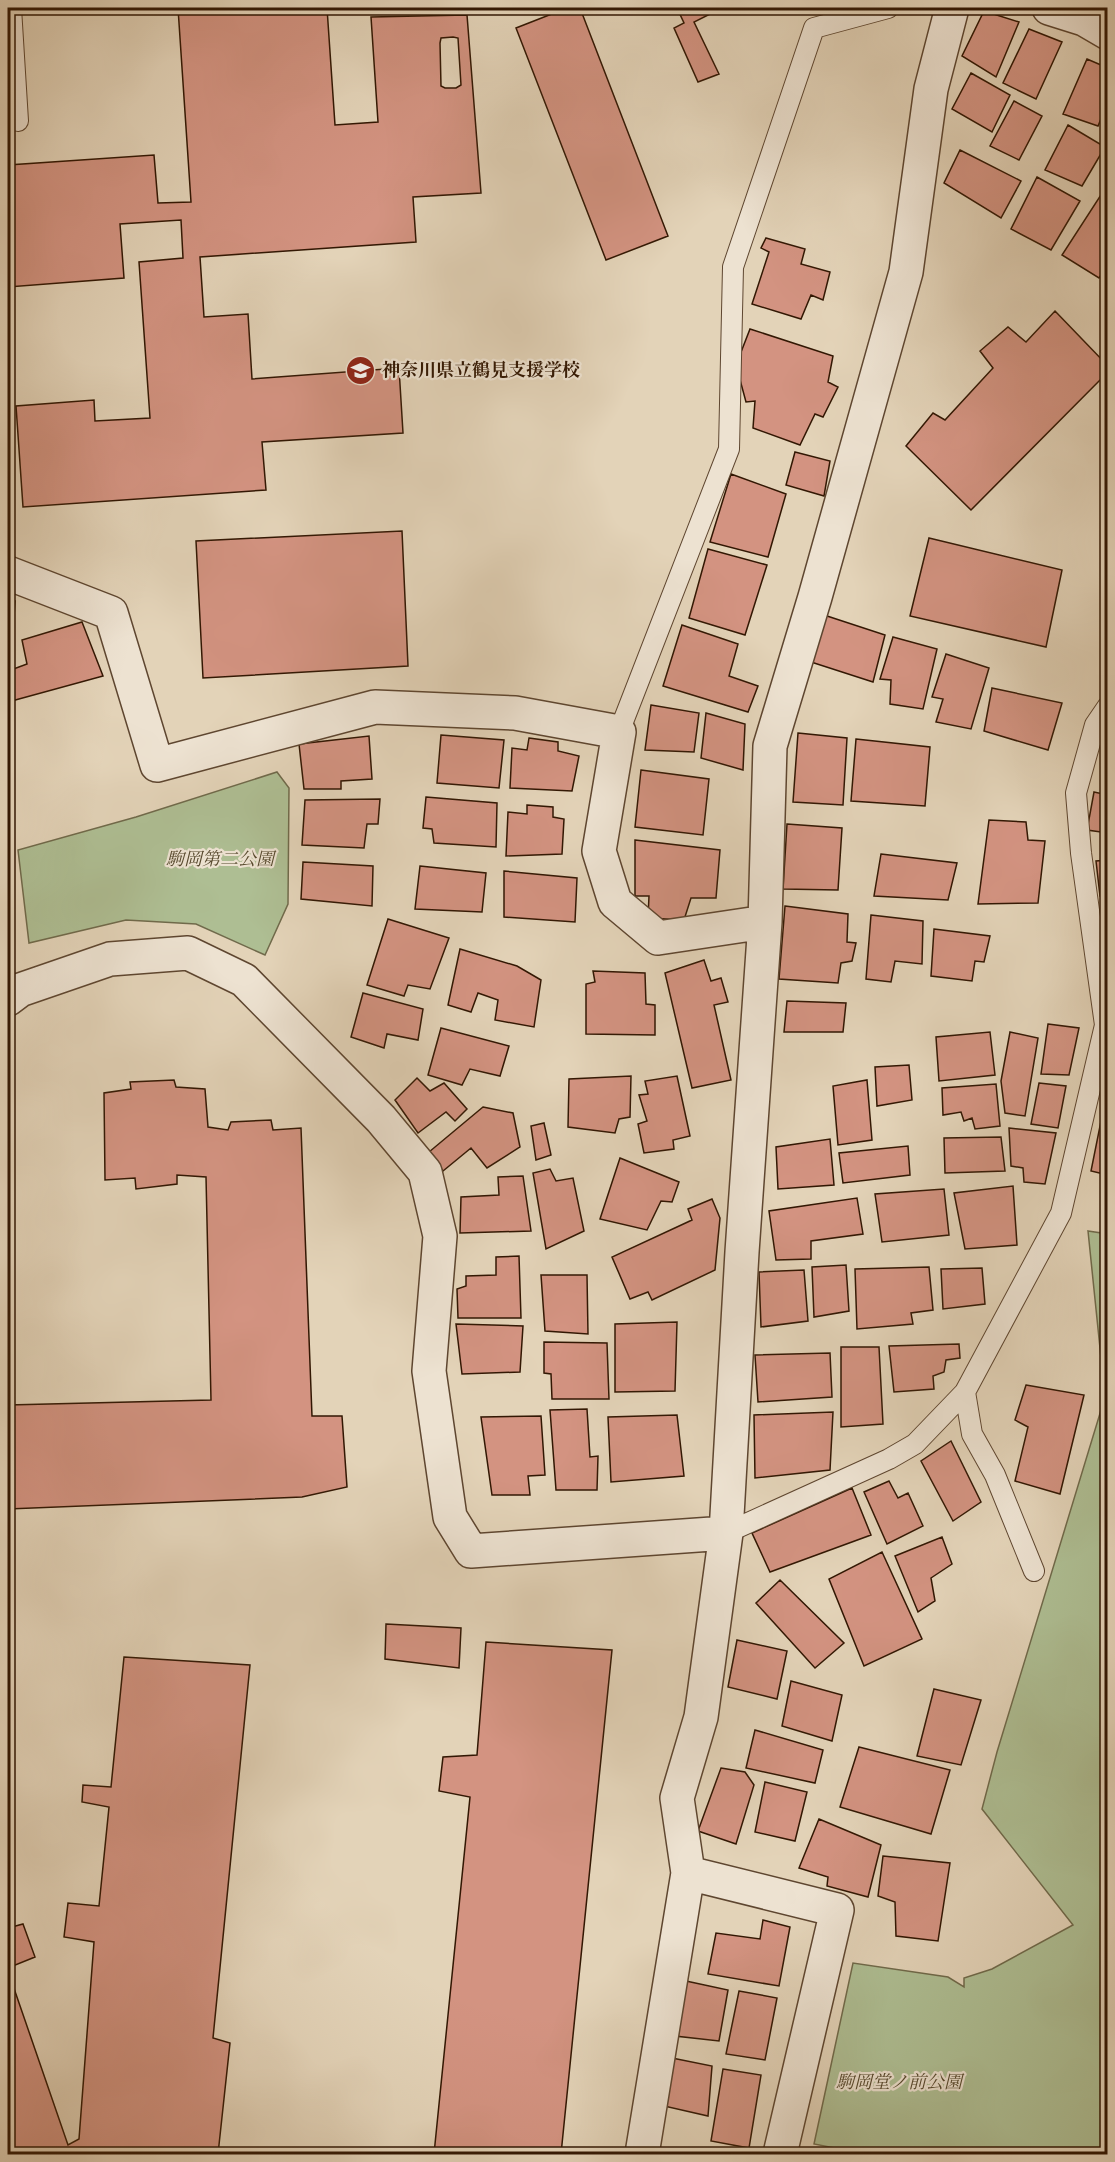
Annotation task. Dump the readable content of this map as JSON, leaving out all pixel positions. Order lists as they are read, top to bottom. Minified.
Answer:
{"parks":["駒岡第二公園","駒岡堂ノ前公園"],"places":{"school or university":["神奈川県立鶴見支援学校"]}}
